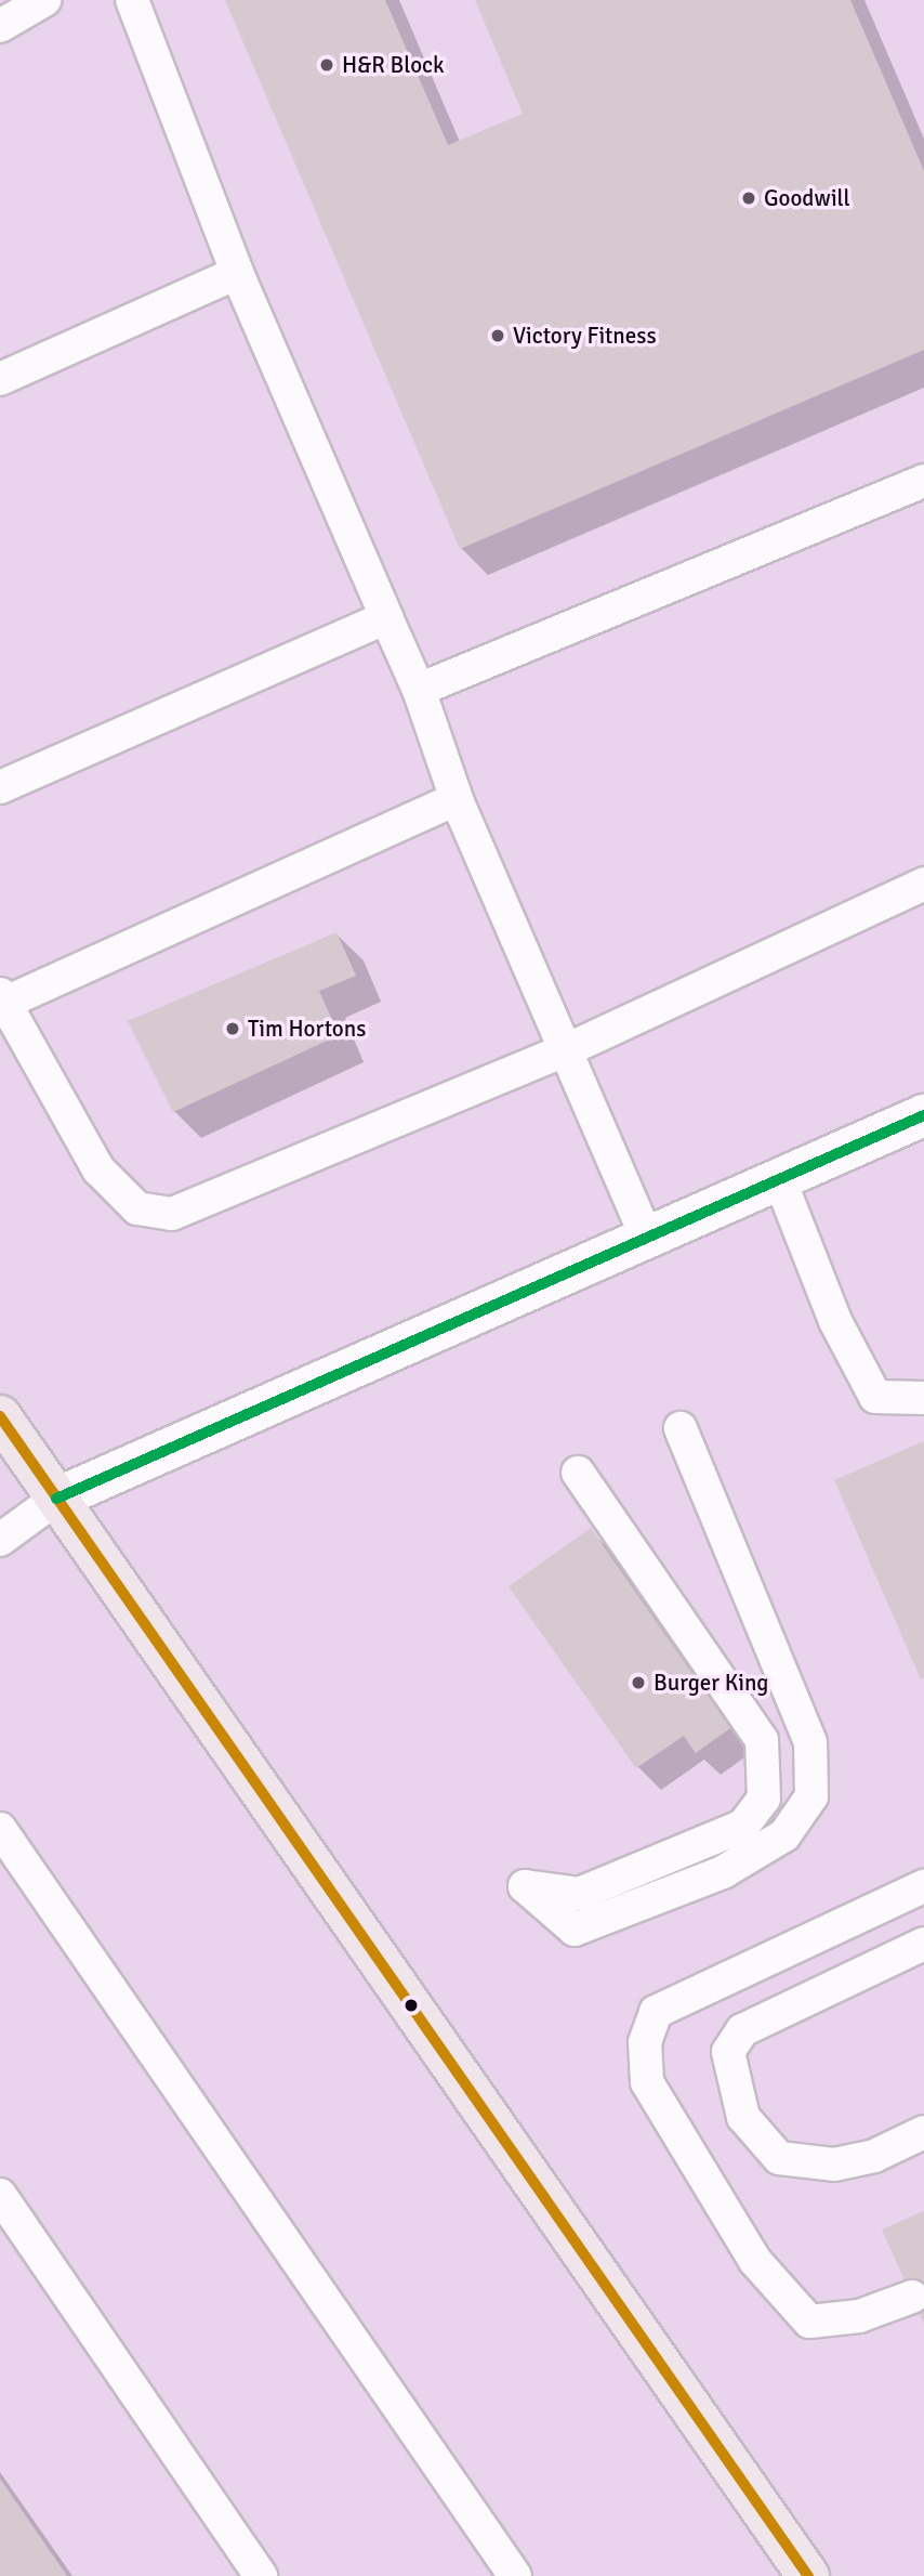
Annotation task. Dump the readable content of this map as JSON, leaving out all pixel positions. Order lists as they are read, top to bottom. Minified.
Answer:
{"places":["H&R Block","Goodwill","Victory Fitness","Tim Hortons","Burger King"]}
